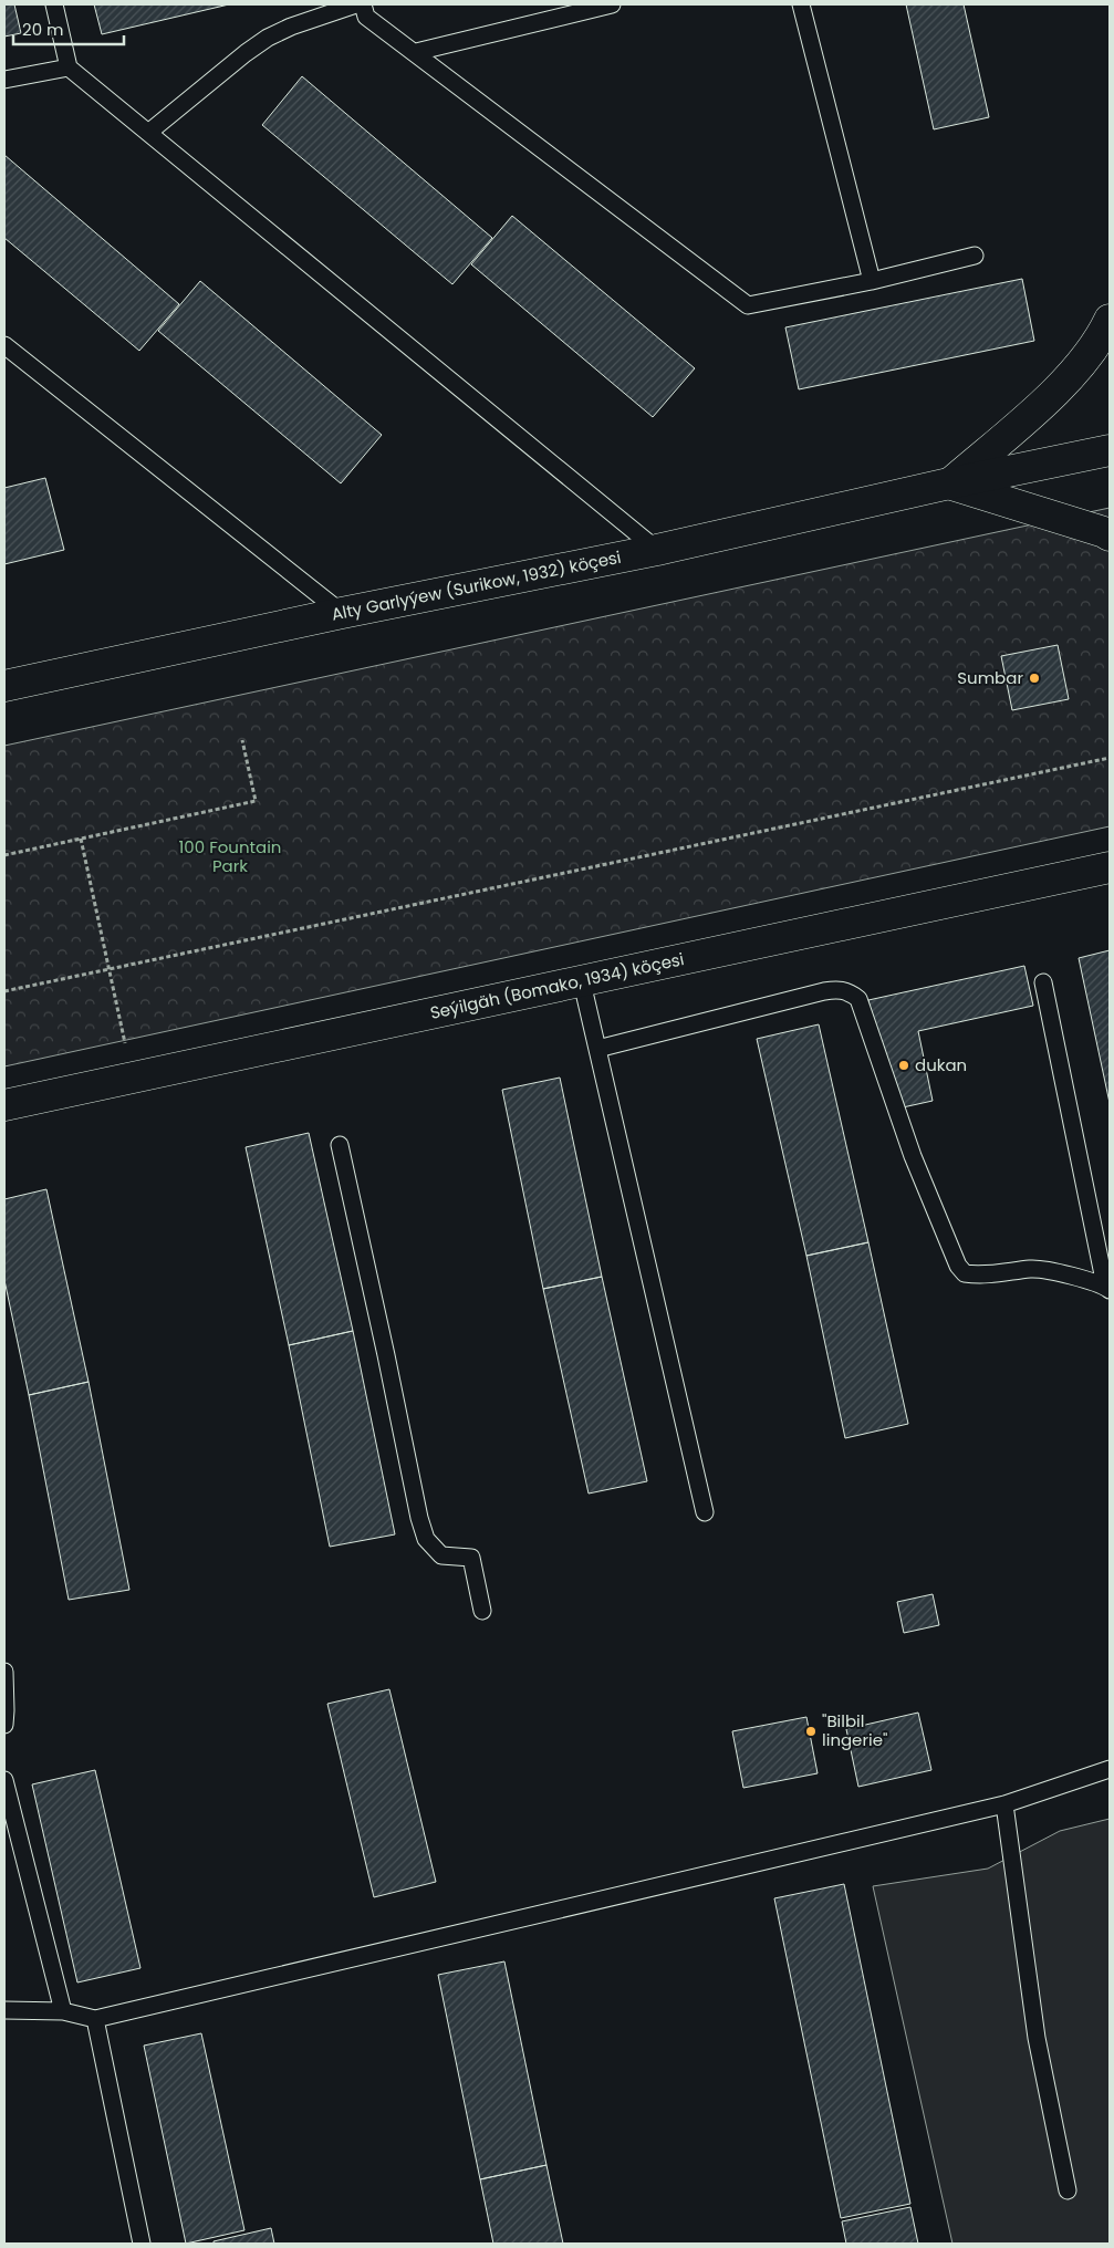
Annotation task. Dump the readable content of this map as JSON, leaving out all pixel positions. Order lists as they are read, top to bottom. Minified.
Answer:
{"streets":{"street":["Alty Garlyýew (Surikow, 1932) köçesi","Seýilgäh (Bomako, 1934) köçesi"]},"parks":["100 Fountain Park"],"places":["Sumbar","dukan","\"Bilbil lingerie\""],"scale_bar":"20 m"}
